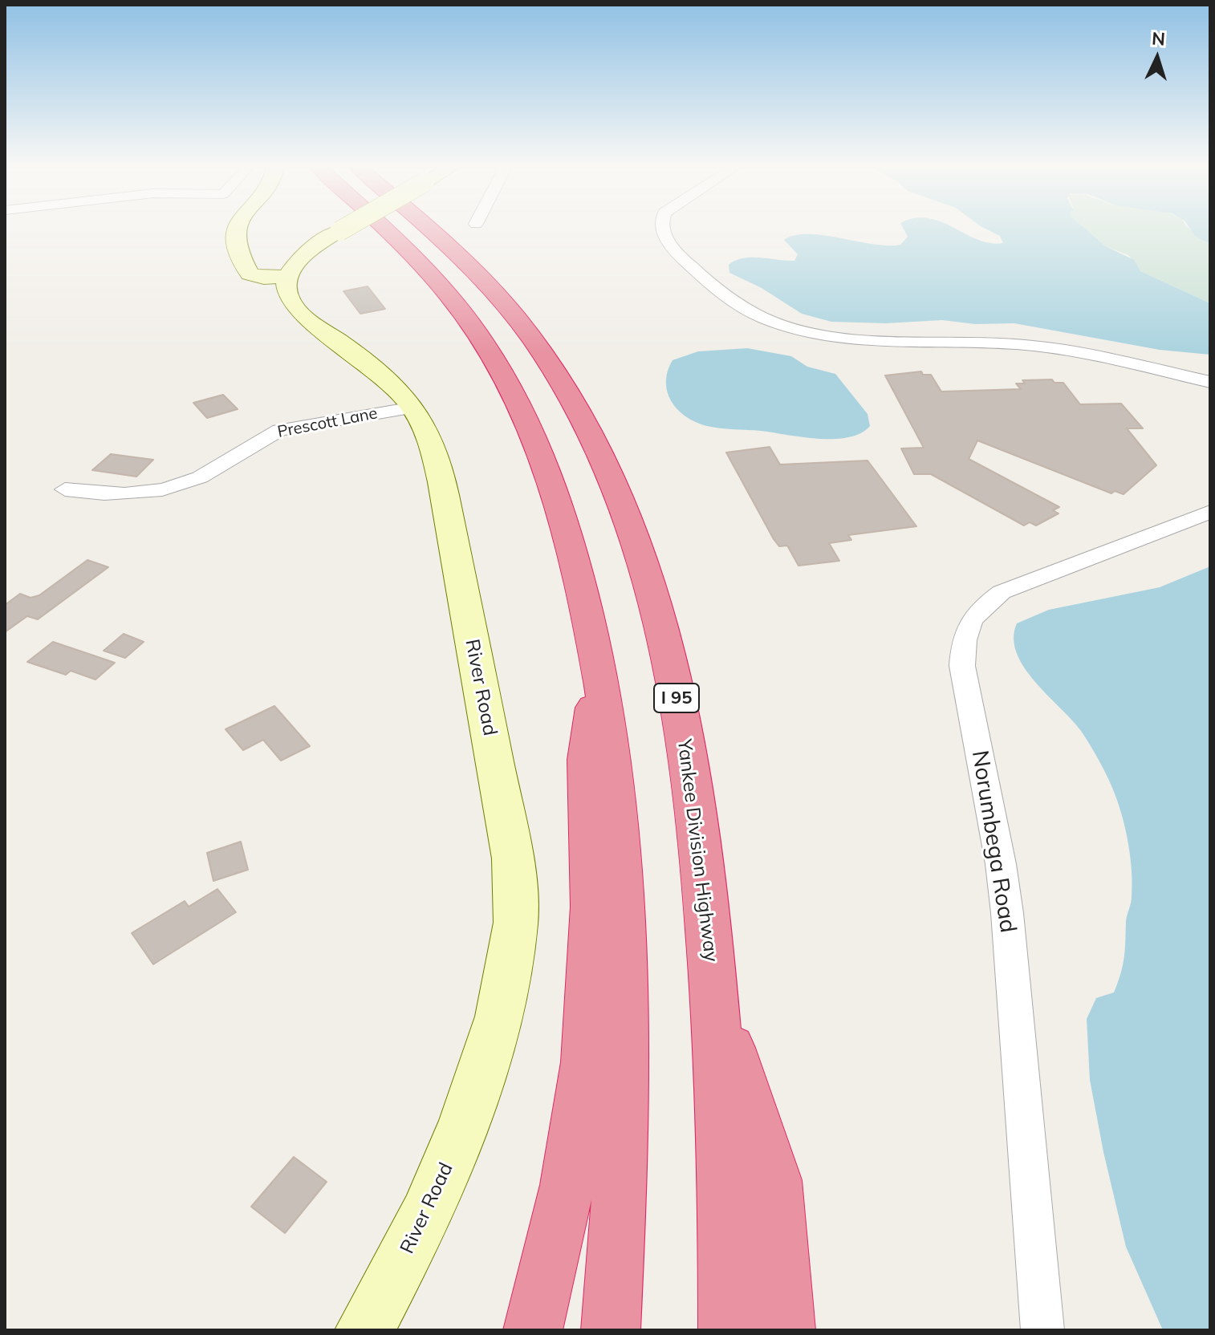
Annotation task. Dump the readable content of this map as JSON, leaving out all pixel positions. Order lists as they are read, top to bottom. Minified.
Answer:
{"streets":{"highway":["I 95","Yankee Division Highway"],"main road":["River Road"],"street":["Prescott Lane","Norumbega Road"]},"crossings":[["Prescott Lane","River Road"]],"north":"top"}
